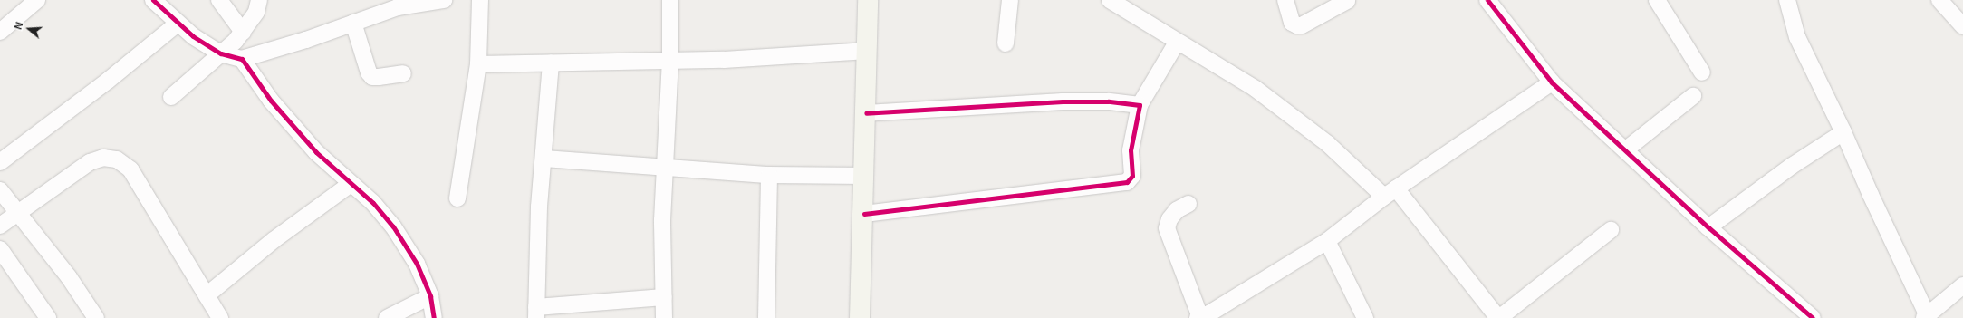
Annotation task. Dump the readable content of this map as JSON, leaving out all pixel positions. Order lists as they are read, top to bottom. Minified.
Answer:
{"north":"left"}
